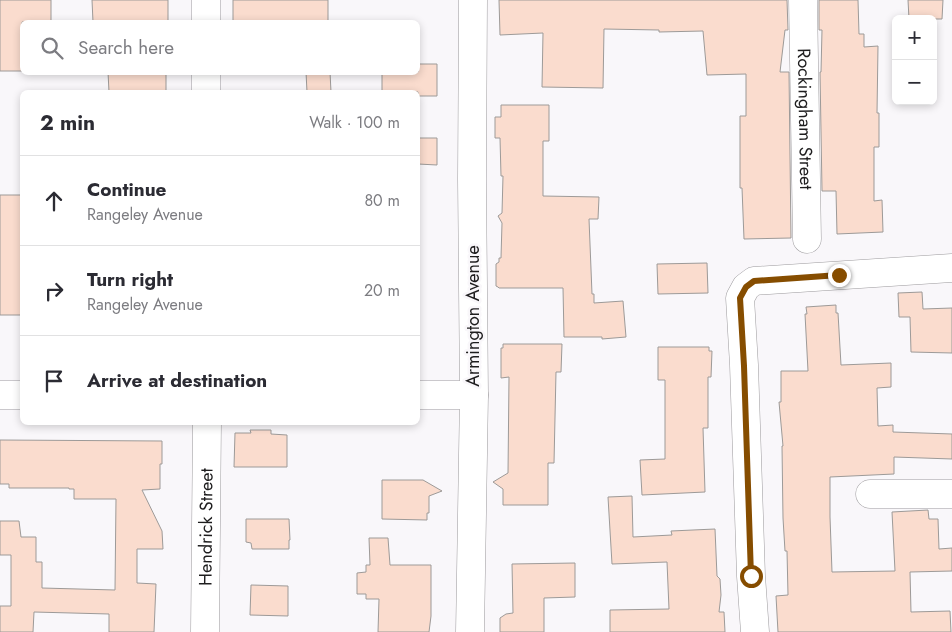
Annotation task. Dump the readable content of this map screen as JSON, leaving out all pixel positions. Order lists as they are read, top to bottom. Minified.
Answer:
{"streets":{"street":["Rockingham Street","Armington Avenue","Hendrick Street"]},"page":{"map_buttons":["+","−"],"search":"Search here","heading":["2 min","Walk · 100 m"],"list":[["Continue","Rangeley Avenue","80 m"],["Turn right","Rangeley Avenue","20 m"],"Arrive at destination"]}}
